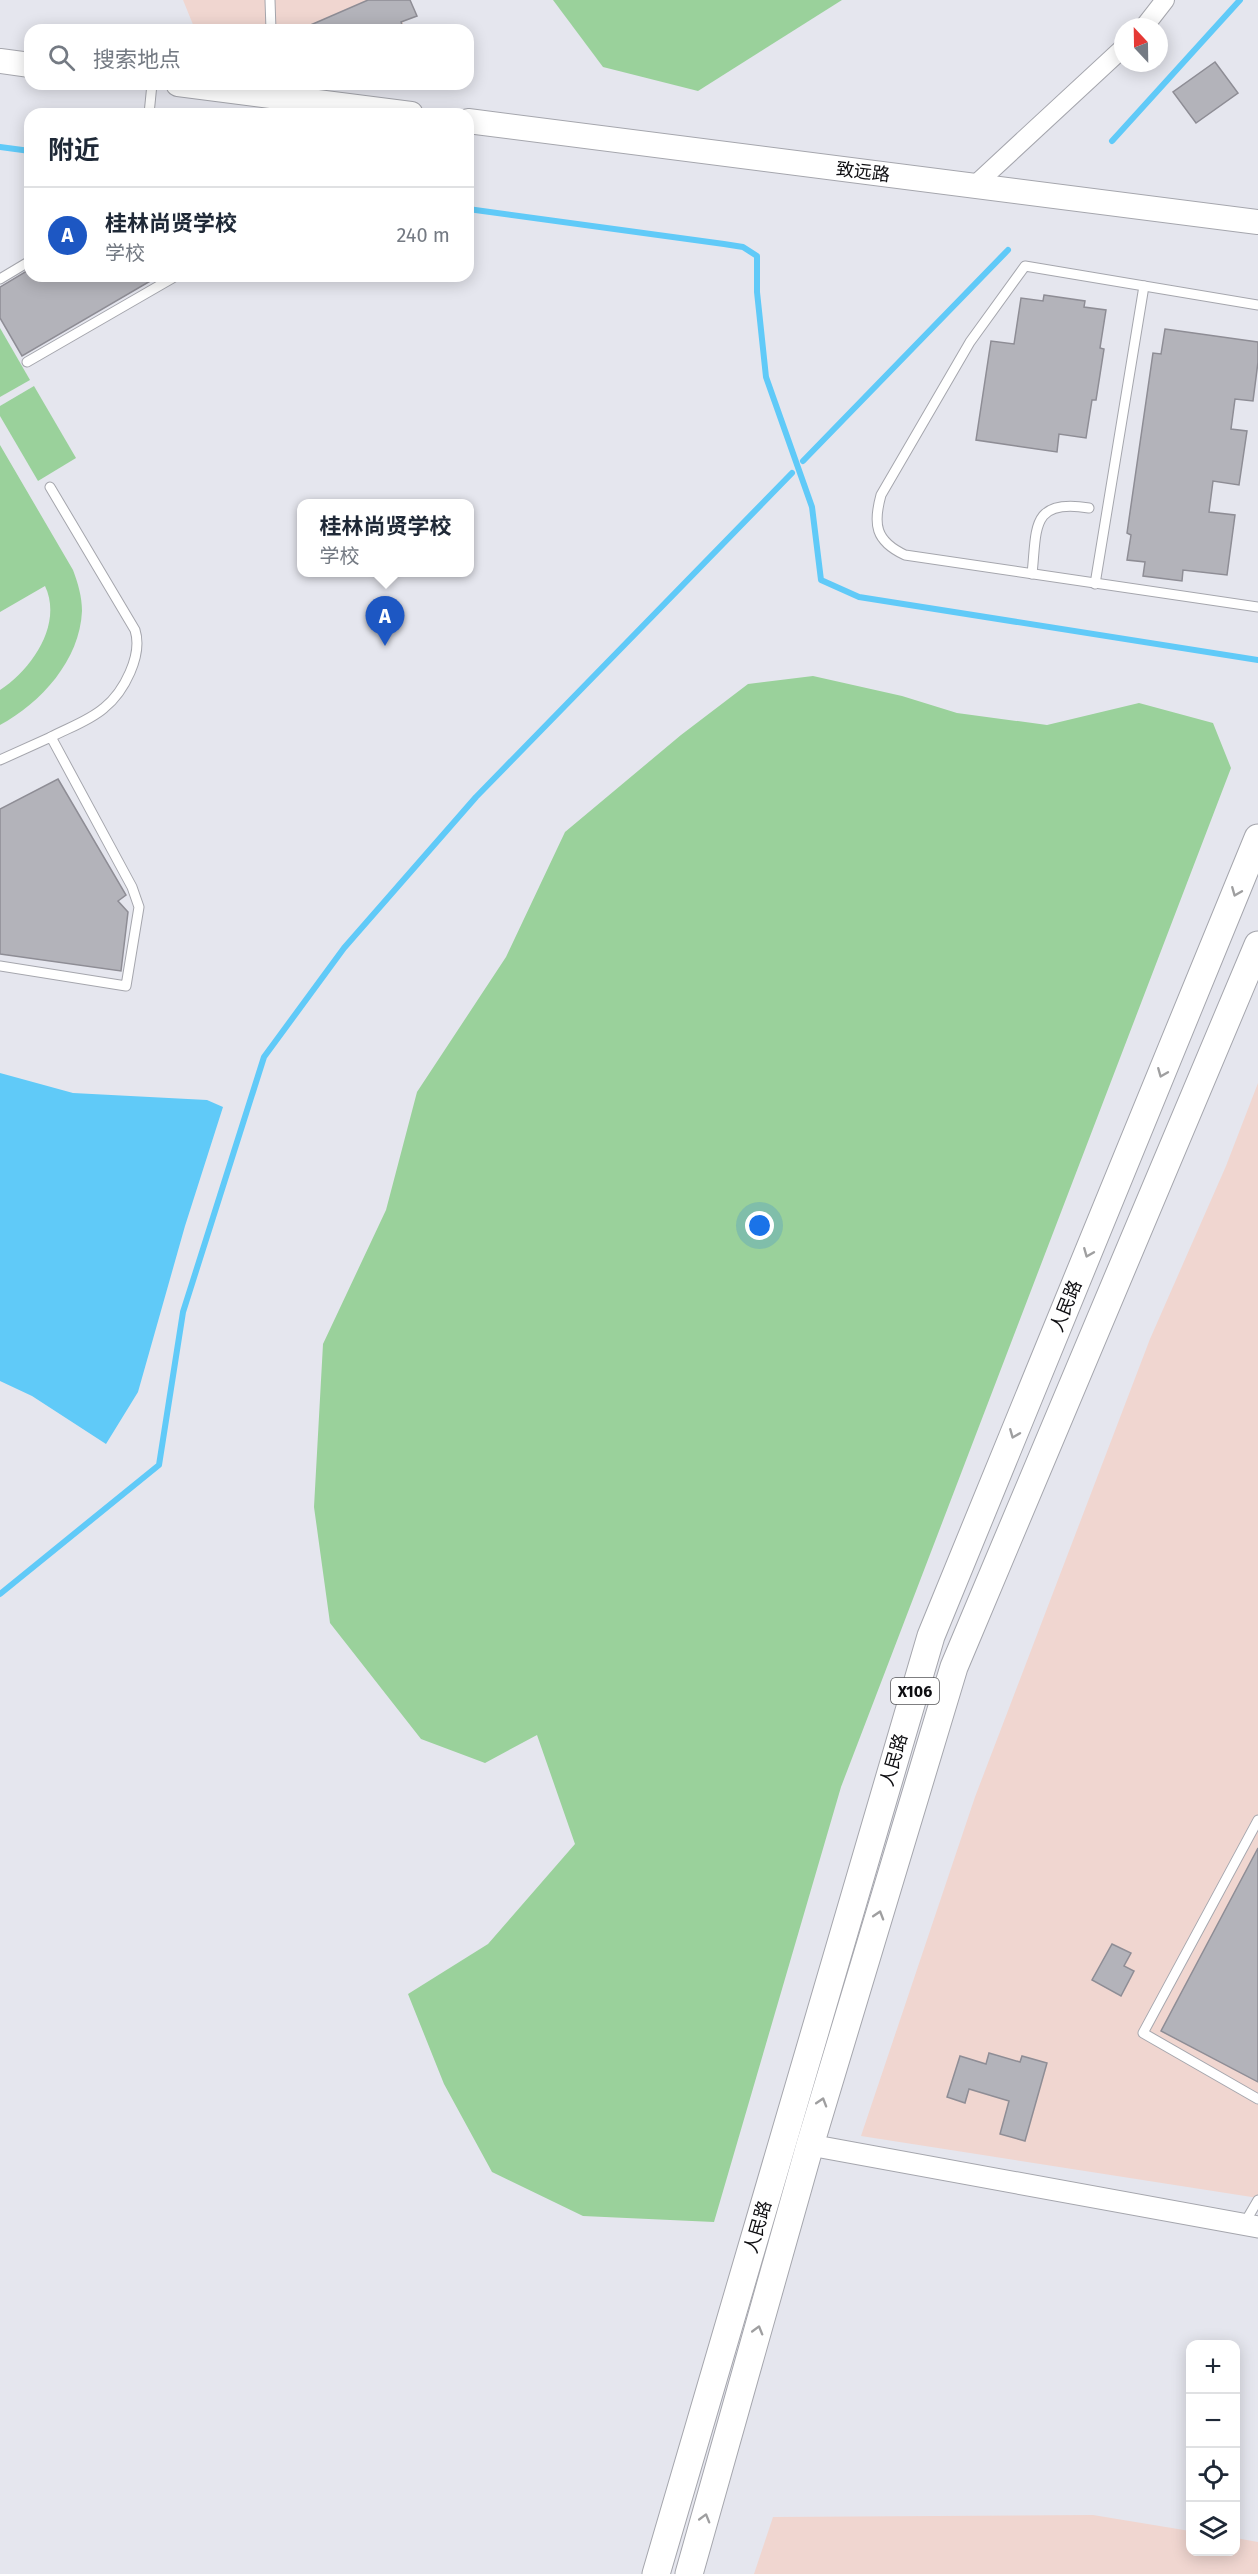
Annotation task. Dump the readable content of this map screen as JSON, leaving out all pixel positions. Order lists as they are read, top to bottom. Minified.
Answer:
{"streets":{"main road":["致远路","人民路","X106"]},"north":"top","page":{"search":"搜索地点","heading":"附近","list":[{"mark":"A","name":"桂林尚贤学校","note":"学校","value":"240 m"}],"popup":["桂林尚贤学校","学校"],"pins":"A","map_buttons":["+","−"]}}
